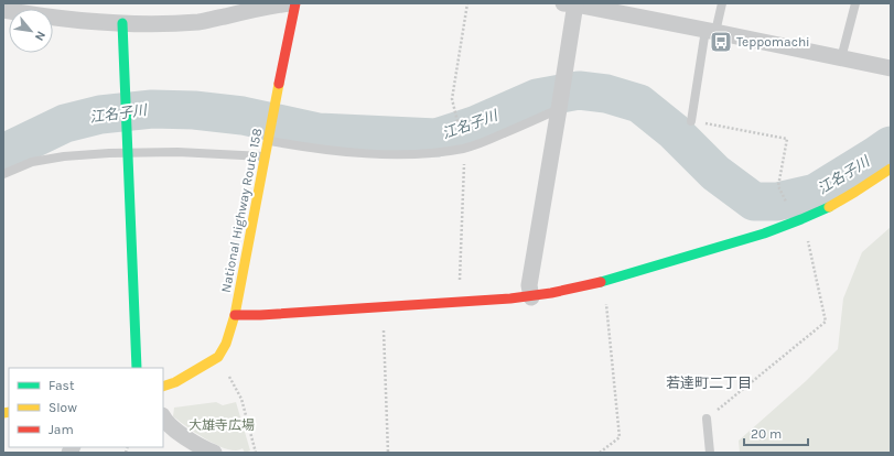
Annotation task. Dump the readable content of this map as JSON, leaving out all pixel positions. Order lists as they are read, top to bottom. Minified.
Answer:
{"streets":{"main road":["National Highway Route 158"]},"districts":["若達町二丁目"],"water":["江名子川"],"parks":["大雄寺広場"],"places":{"bus stop":["Teppomachi"]},"legend":["Fast","Slow","Jam"],"scale_bar":"20 m","north":"bottom right"}
